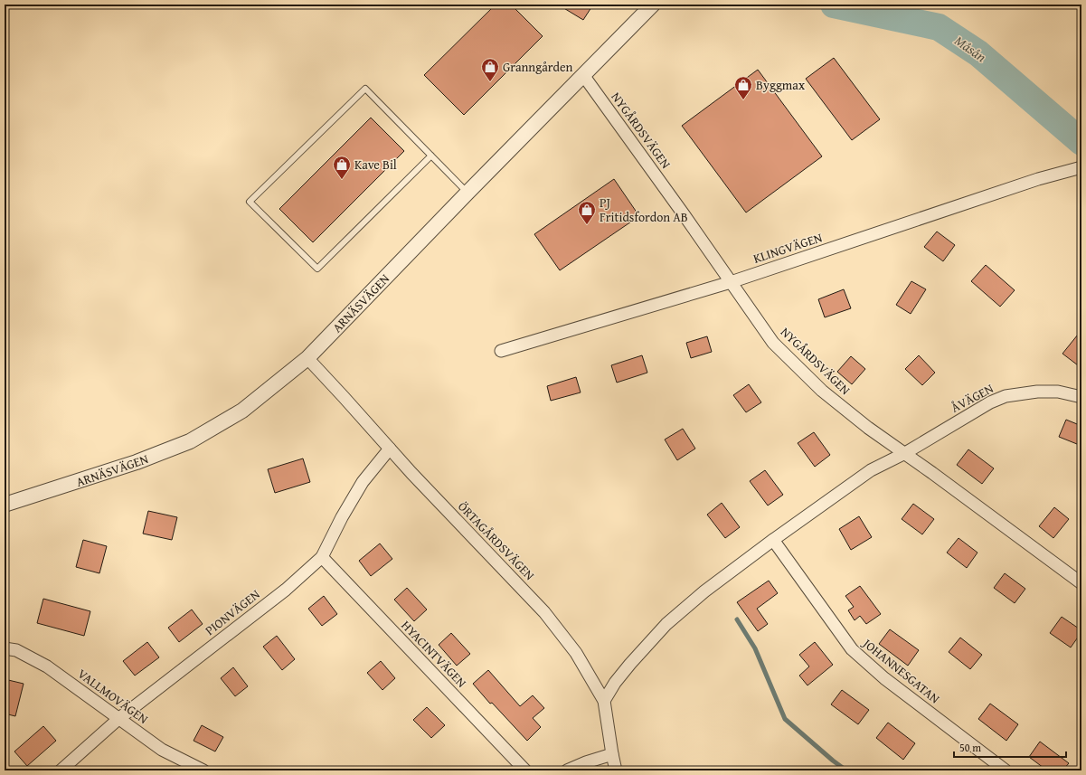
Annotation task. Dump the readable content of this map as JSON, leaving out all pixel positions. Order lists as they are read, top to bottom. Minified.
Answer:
{"streets":{"street":["NYGÅRDSVÄGEN","KLINGVÄGEN","ARNÄSVÄGEN","ÅVÄGEN","ÖRTAGÅRDSVÄGEN","PIONVÄGEN","HYACINTVÄGEN","JOHANNESGATAN","VALLMOVÄGEN"]},"crossings":[["NYGÅRDSVÄGEN","KLINGVÄGEN"],["NYGÅRDSVÄGEN","ARNÄSVÄGEN"],["NYGÅRDSVÄGEN","ÅVÄGEN"],["ARNÄSVÄGEN","ÖRTAGÅRDSVÄGEN"],["ÖRTAGÅRDSVÄGEN","PIONVÄGEN"],["PIONVÄGEN","HYACINTVÄGEN"],["PIONVÄGEN","VALLMOVÄGEN"]],"water":["Måsån"],"places":{"shop":["Granngården","Byggmax","Kave Bil","PJ Fritidsfordon AB"]},"scale_bar":"50 m"}
